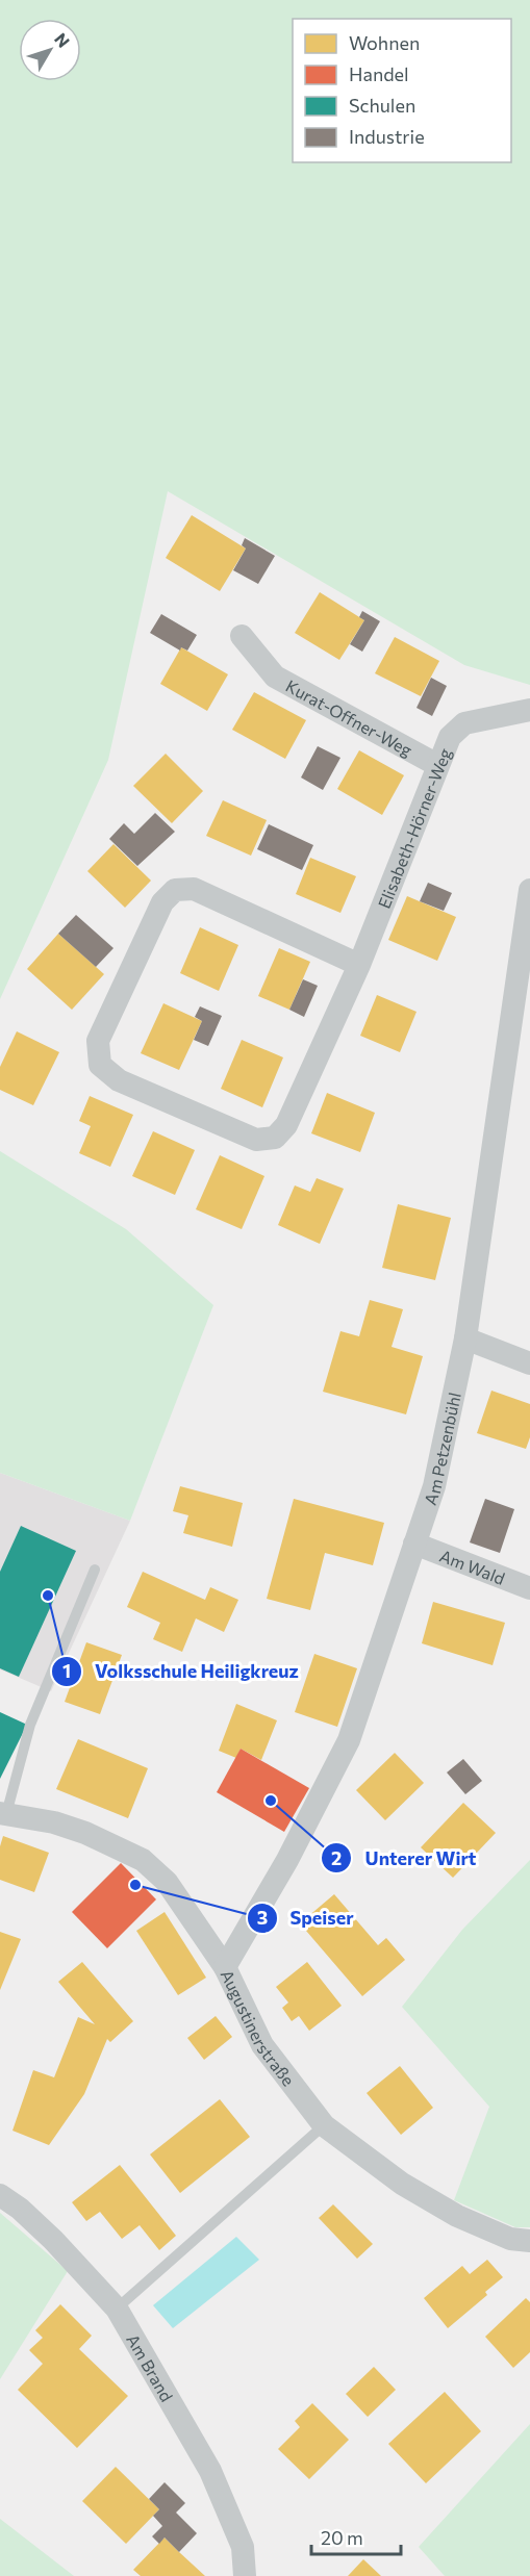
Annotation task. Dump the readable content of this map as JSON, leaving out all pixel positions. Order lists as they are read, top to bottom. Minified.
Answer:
{"streets":{"street":["Kurat-Offner-Weg","Elisabeth-Hörner-Weg","Am Petzenbühl","Am Wald","Augustinerstraße","Am Brand"]},"crossings":[["Kurat-Offner-Weg","Elisabeth-Hörner-Weg"],["Am Petzenbühl","Am Wald"],["Am Petzenbühl","Augustinerstraße"]],"places":["Volksschule Heiligkreuz","Unterer Wirt","Speiser"],"legend":["Wohnen","Handel","Schulen","Industrie"],"scale_bar":"20 m","north":"top right"}
